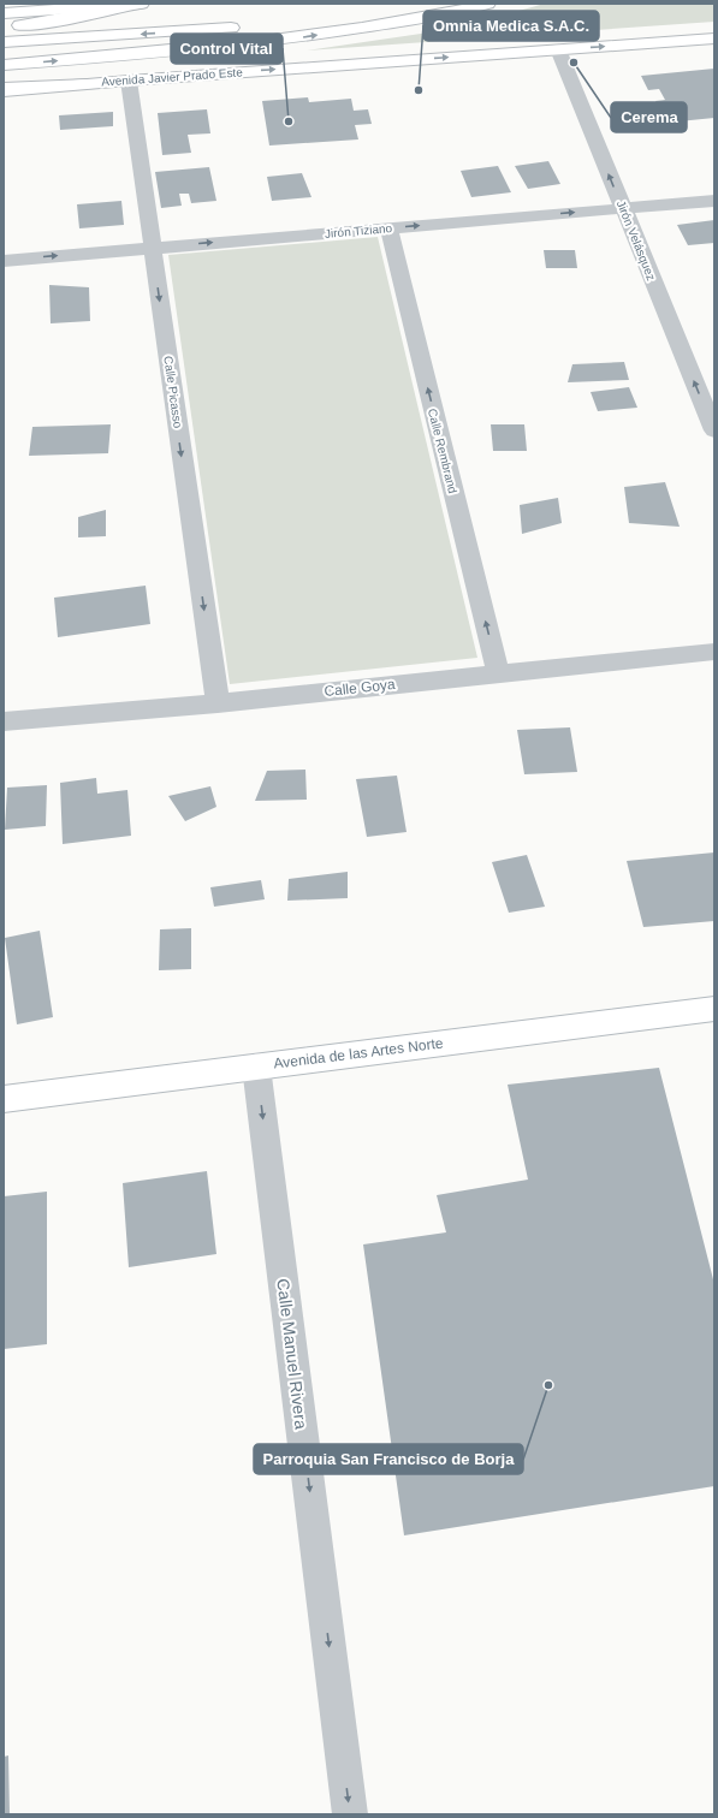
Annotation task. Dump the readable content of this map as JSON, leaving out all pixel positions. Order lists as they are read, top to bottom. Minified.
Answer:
{"streets":{"main road":["Avenida Javier Prado Este","Avenida de las Artes Norte"],"street":["Jirón Tiziano","Jirón Velásquez","Calle Picasso","Calle Rembrand","Calle Goya","Calle Manuel Rivera"]},"crossings":[["Avenida Javier Prado Este","Jirón Velásquez"],["Avenida Javier Prado Este","Calle Picasso"],["Jirón Tiziano","Jirón Velásquez"],["Jirón Tiziano","Calle Picasso"],["Jirón Tiziano","Calle Rembrand"],["Calle Picasso","Calle Goya"],["Calle Rembrand","Calle Goya"],["Avenida de las Artes Norte","Calle Manuel Rivera"]],"one_way":["Jirón Tiziano","Jirón Velásquez","Calle Picasso","Calle Rembrand","Calle Manuel Rivera"],"places":["Cerema","Omnia Medica S.A.C.","Control Vital","Parroquia San Francisco de Borja"]}
